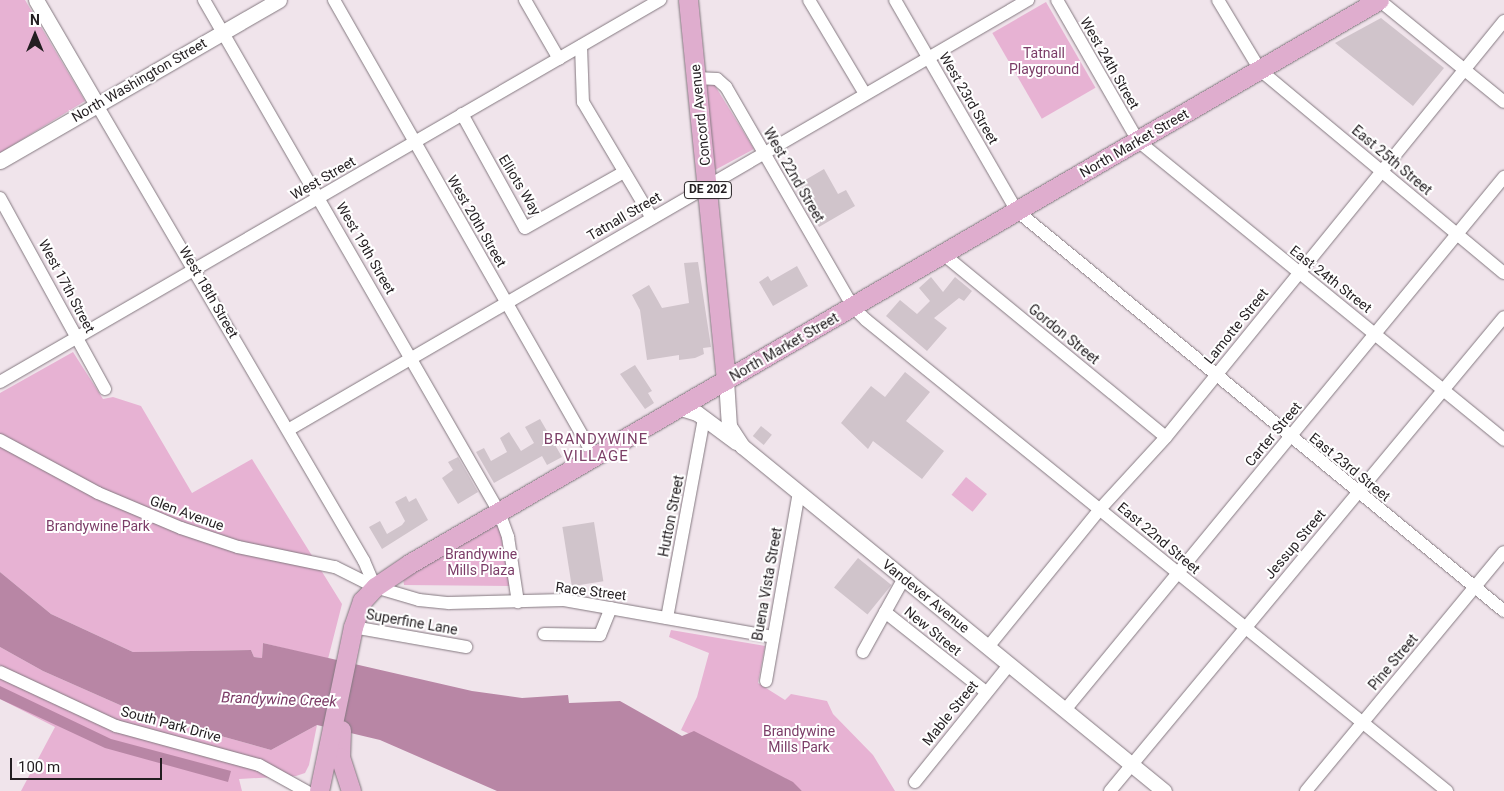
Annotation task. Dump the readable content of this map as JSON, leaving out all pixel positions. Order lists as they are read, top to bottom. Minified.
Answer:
{"streets":{"main road":["Concord Avenue","North Market Street","DE 202"],"street":["West 24th Street","North Washington Street","West 23rd Street","East 25th Street","West 22nd Street","West Street","Elliots Way","Tatnall Street","West 20th Street","West 19th Street","East 24th Street","West 17th Street","West 18th Street","Lamotte Street","Gordon Street","Carter Street","East 23rd Street","Glen Avenue","Hutton Street","East 22nd Street","Jessup Street","Buena Vista Street","Race Street","Vandever Avenue","Superfine Lane","New Street","Pine Street","Mable Street","South Park Drive"]},"crossings":[["West 24th Street","North Market Street"],["West 24th Street","East 24th Street"],["North Washington Street","West 19th Street"],["North Washington Street","West 18th Street"],["West 23rd Street","North Market Street"],["West 23rd Street","Tatnall Street"],["West 23rd Street","East 23rd Street"],["Concord Avenue","North Market Street"],["Concord Avenue","West 22nd Street"],["Concord Avenue","Tatnall Street"],["Concord Avenue","Vandever Avenue"],["North Market Street","East 25th Street"],["North Market Street","West 22nd Street"],["North Market Street","West 20th Street"],["North Market Street","West 19th Street"],["North Market Street","East 24th Street"],["North Market Street","West 18th Street"],["North Market Street","Gordon Street"],["North Market Street","East 23rd Street"],["North Market Street","Glen Avenue"],["North Market Street","East 22nd Street"],["North Market Street","Race Street"],["North Market Street","Vandever Avenue"],["North Market Street","Superfine Lane"],["East 25th Street","Lamotte Street"],["East 25th Street","Carter Street"],["West 22nd Street","Tatnall Street"],["West 22nd Street","East 22nd Street"],["West Street","Elliots Way"],["West Street","West 20th Street"],["West Street","West 19th Street"],["West Street","West 17th Street"],["West Street","West 18th Street"],["Tatnall Street","West 20th Street"],["Tatnall Street","West 19th Street"],["Tatnall Street","West 18th Street"],["West 19th Street","Race Street"],["East 24th Street","Lamotte Street"],["East 24th Street","Carter Street"],["East 24th Street","Jessup Street"],["West 18th Street","Glen Avenue"],["West 18th Street","Race Street"],["Lamotte Street","Gordon Street"],["Lamotte Street","East 23rd Street"],["Lamotte Street","East 22nd Street"],["Lamotte Street","Vandever Avenue"],["Carter Street","East 23rd Street"],["Carter Street","East 22nd Street"],["Carter Street","Vandever Avenue"],["East 23rd Street","Jessup Street"],["East 23rd Street","Pine Street"],["Glen Avenue","Race Street"],["Hutton Street","Race Street"],["East 22nd Street","Jessup Street"],["East 22nd Street","Pine Street"],["Jessup Street","Vandever Avenue"],["Buena Vista Street","Race Street"],["Buena Vista Street","Vandever Avenue"],["Vandever Avenue","Mable Street"],["New Street","Mable Street"]],"districts":["BRANDYWINE VILLAGE"],"water":["Brandywine Creek"],"parks":["Tatnall Playground","Brandywine Park","Brandywine Mills Plaza","Brandywine Mills Park"],"scale_bar":"100 m","north":"top"}
